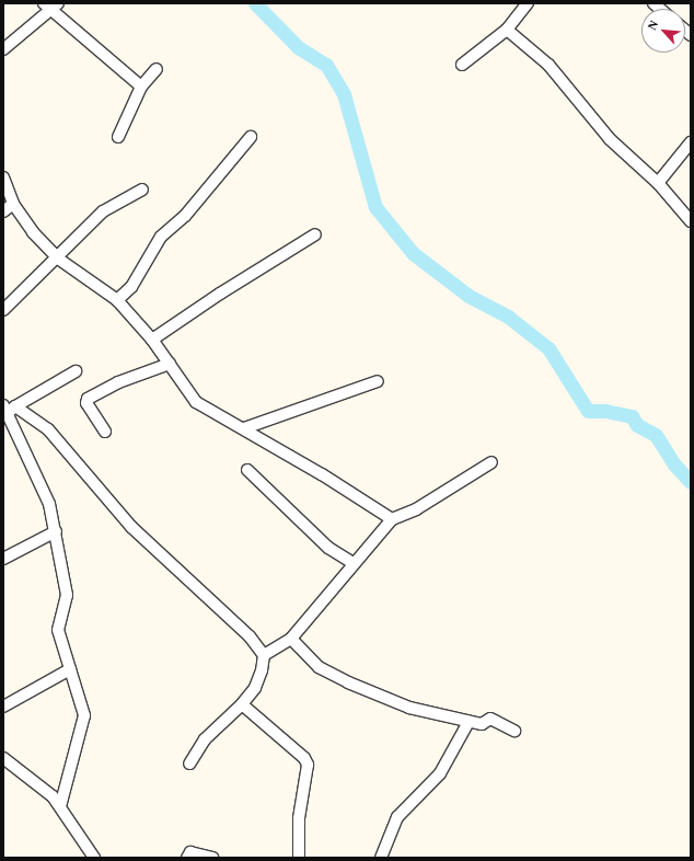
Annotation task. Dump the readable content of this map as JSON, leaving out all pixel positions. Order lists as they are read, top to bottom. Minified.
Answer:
{"north":"top left"}
